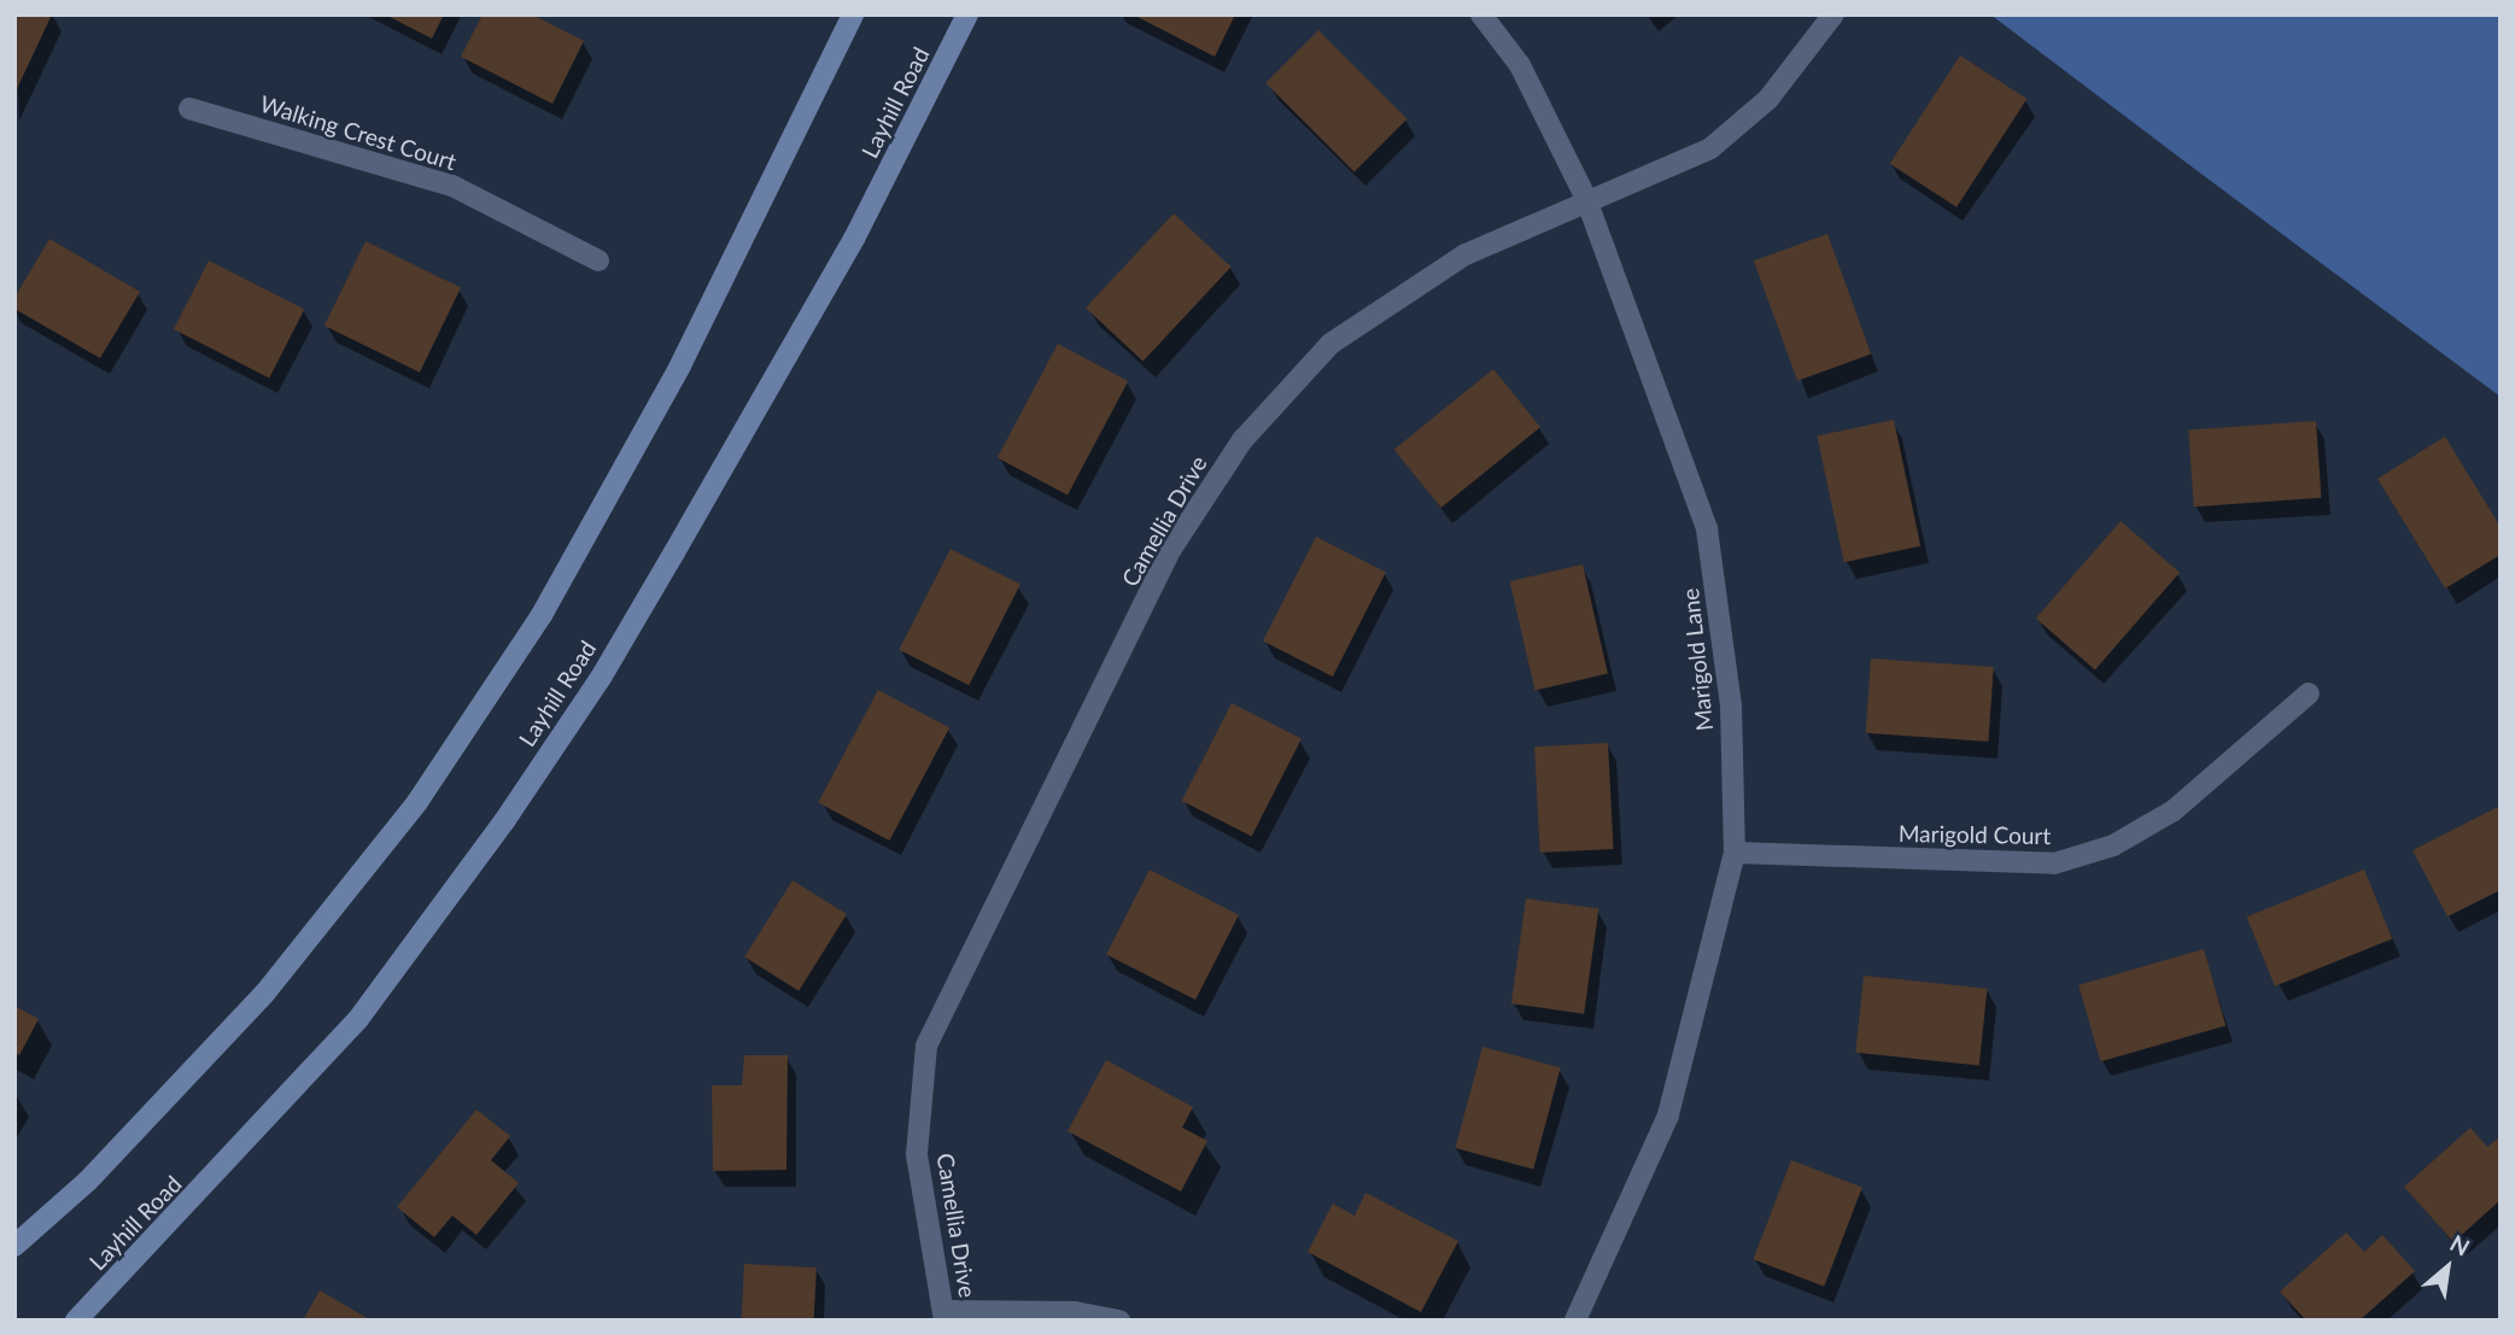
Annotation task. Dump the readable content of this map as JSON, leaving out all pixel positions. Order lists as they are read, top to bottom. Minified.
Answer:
{"streets":{"main road":["Layhill Road"],"street":["Walking Crest Court","Camellia Drive","Marigold Lane","Marigold Court"]},"crossings":[["Camellia Drive","Marigold Lane"],["Marigold Lane","Marigold Court"]],"north":"top right"}
